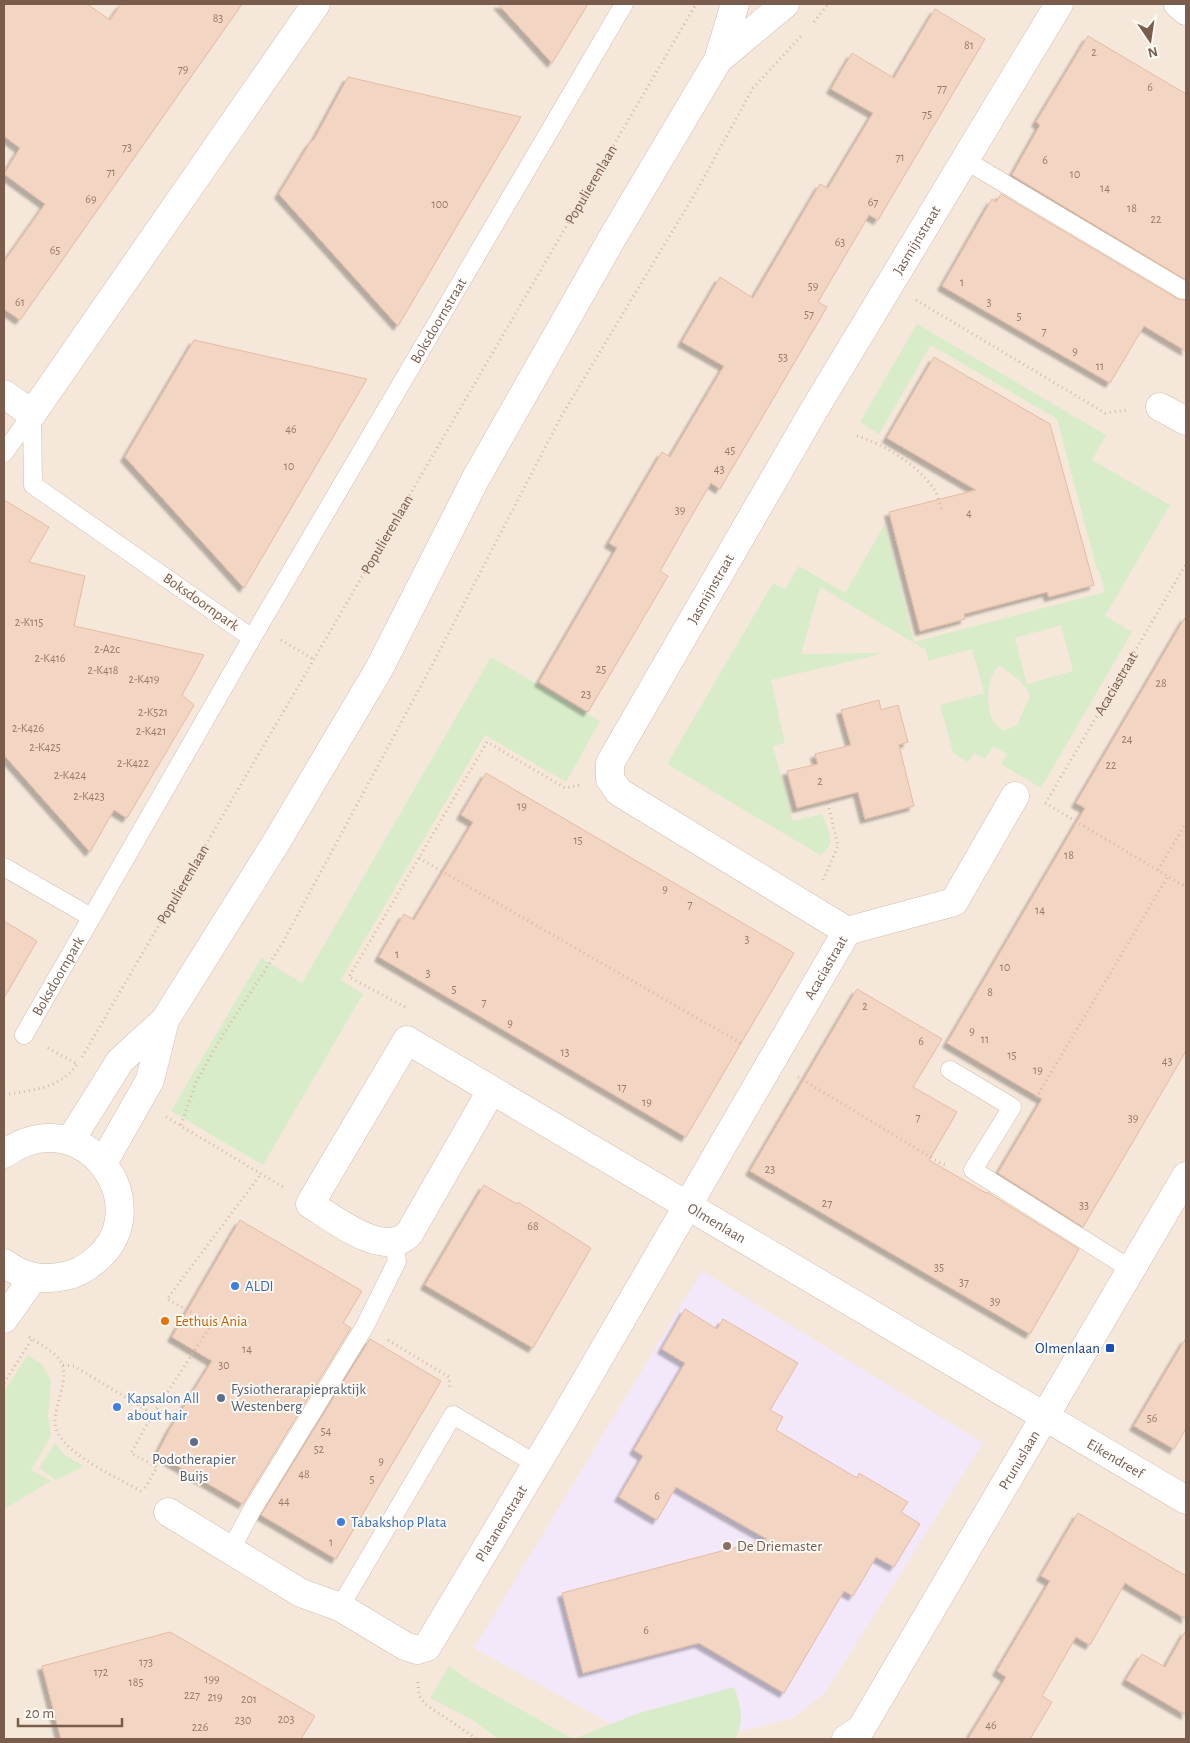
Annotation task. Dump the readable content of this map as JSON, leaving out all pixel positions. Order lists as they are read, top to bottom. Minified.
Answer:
{"streets":{"street":["Jasmijnstraat","Acaciastraat","Olmenlaan","Eikendreef","Prunuslaan","Platanenstraat"],"lane":["Boksdoornstraat","Boksdoornpark"],"path":["Populierenlaan"]},"crossings":[["Boksdoornstraat","Boksdoornpark"],["Acaciastraat","Olmenlaan"],["Acaciastraat","Platanenstraat"],["Olmenlaan","Eikendreef"],["Olmenlaan","Prunuslaan"],["Olmenlaan","Platanenstraat"],["Eikendreef","Prunuslaan"]],"places":{"other":["ALDI","Eethuis Ania","Fysiotherarapiepraktijk Westenberg","Kapsalon All about hair","Podotherapier Buijs","Tabakshop Plata","De Driemaster"],"transit":["Olmenlaan"]},"house_numbers":["83","81","2","79","6","77","75","73","71","6","71","10","14","69","67","100","18","22","63","65","1","59","61","3","57","5","7","9","53","11","46","45","10","43","39","4","2-K115","2-A2c","2-K416","25","2-K418","2-K419","28","23","2-K521","2-K426","2-K421","24","2-K425","2-K422","22","2-K424","2","2-K423","19","15","18","9","7","14","3","1","10","3","5","8","7","2","9","9","11","6","13","15","43","19","17","19","7","39","23","27","33","68","35","37","39","14","30","56","54","52","9","48","5","6","44","1","6","173","172","199","185","227","219","201","203","230","46","226"],"scale_bar":"20 m","north":"bottom"}
